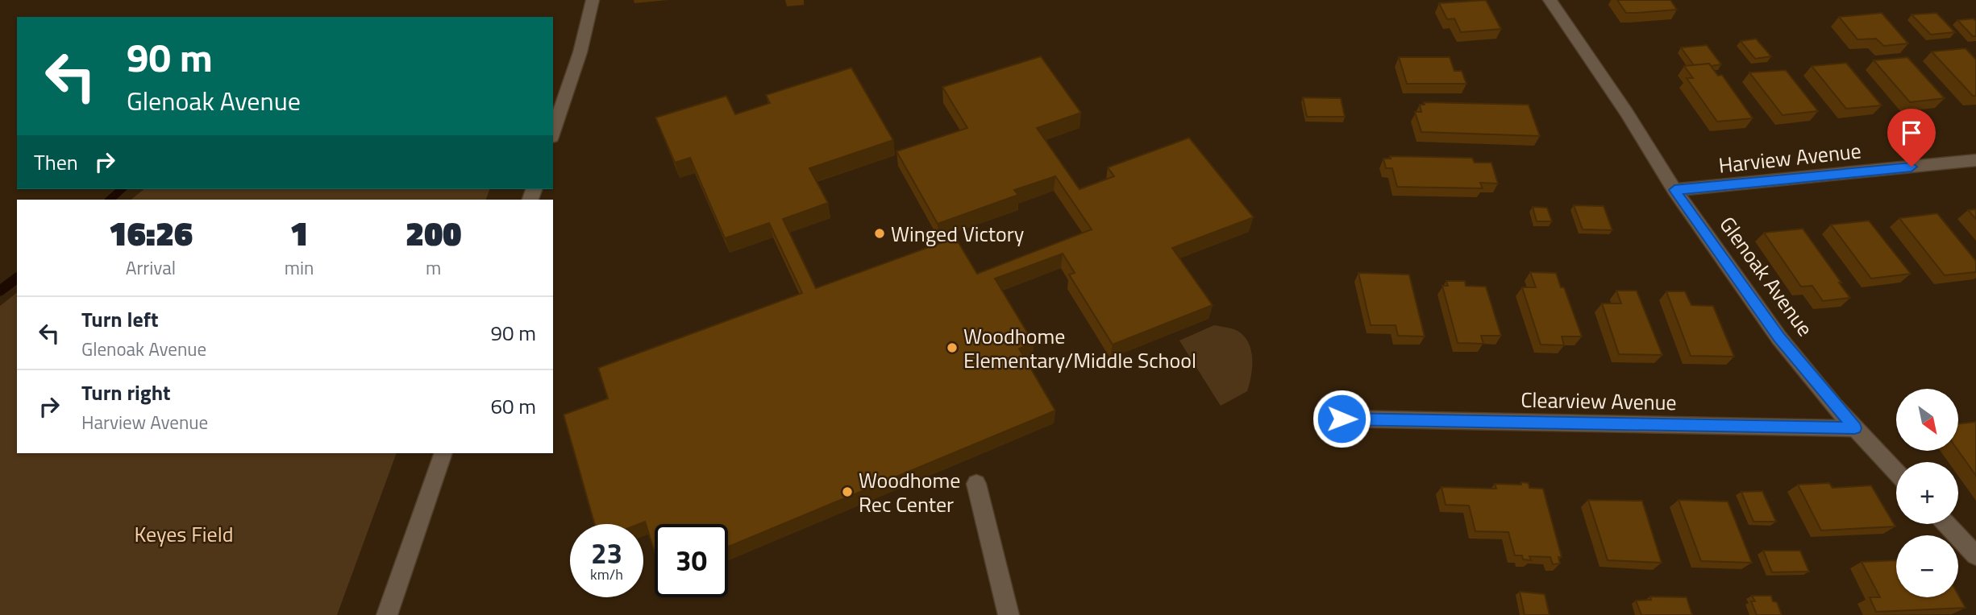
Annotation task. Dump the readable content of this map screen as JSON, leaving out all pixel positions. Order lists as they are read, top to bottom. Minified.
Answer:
{"streets":{"street":["Harview Avenue","Glenoak Avenue","Clearview Avenue"]},"crossings":[["Harview Avenue","Glenoak Avenue"],["Glenoak Avenue","Clearview Avenue"]],"parks":["Keyes Field"],"places":["Winged Victory","Woodhome Elementary/Middle School","Woodhome Rec Center"],"north":"bottom right","page":{"turn":["90 m","Glenoak Avenue"],"then":"Then","eta":["16:26","Arrival","1","min","200","m"],"list":[{"name":"Turn left","note":"Glenoak Avenue","value":"90 m"},{"name":"Turn right","note":"Harview Avenue","value":"60 m"}],"map_buttons":["+","−"],"speed":"23 km/h","limit":"30"}}
